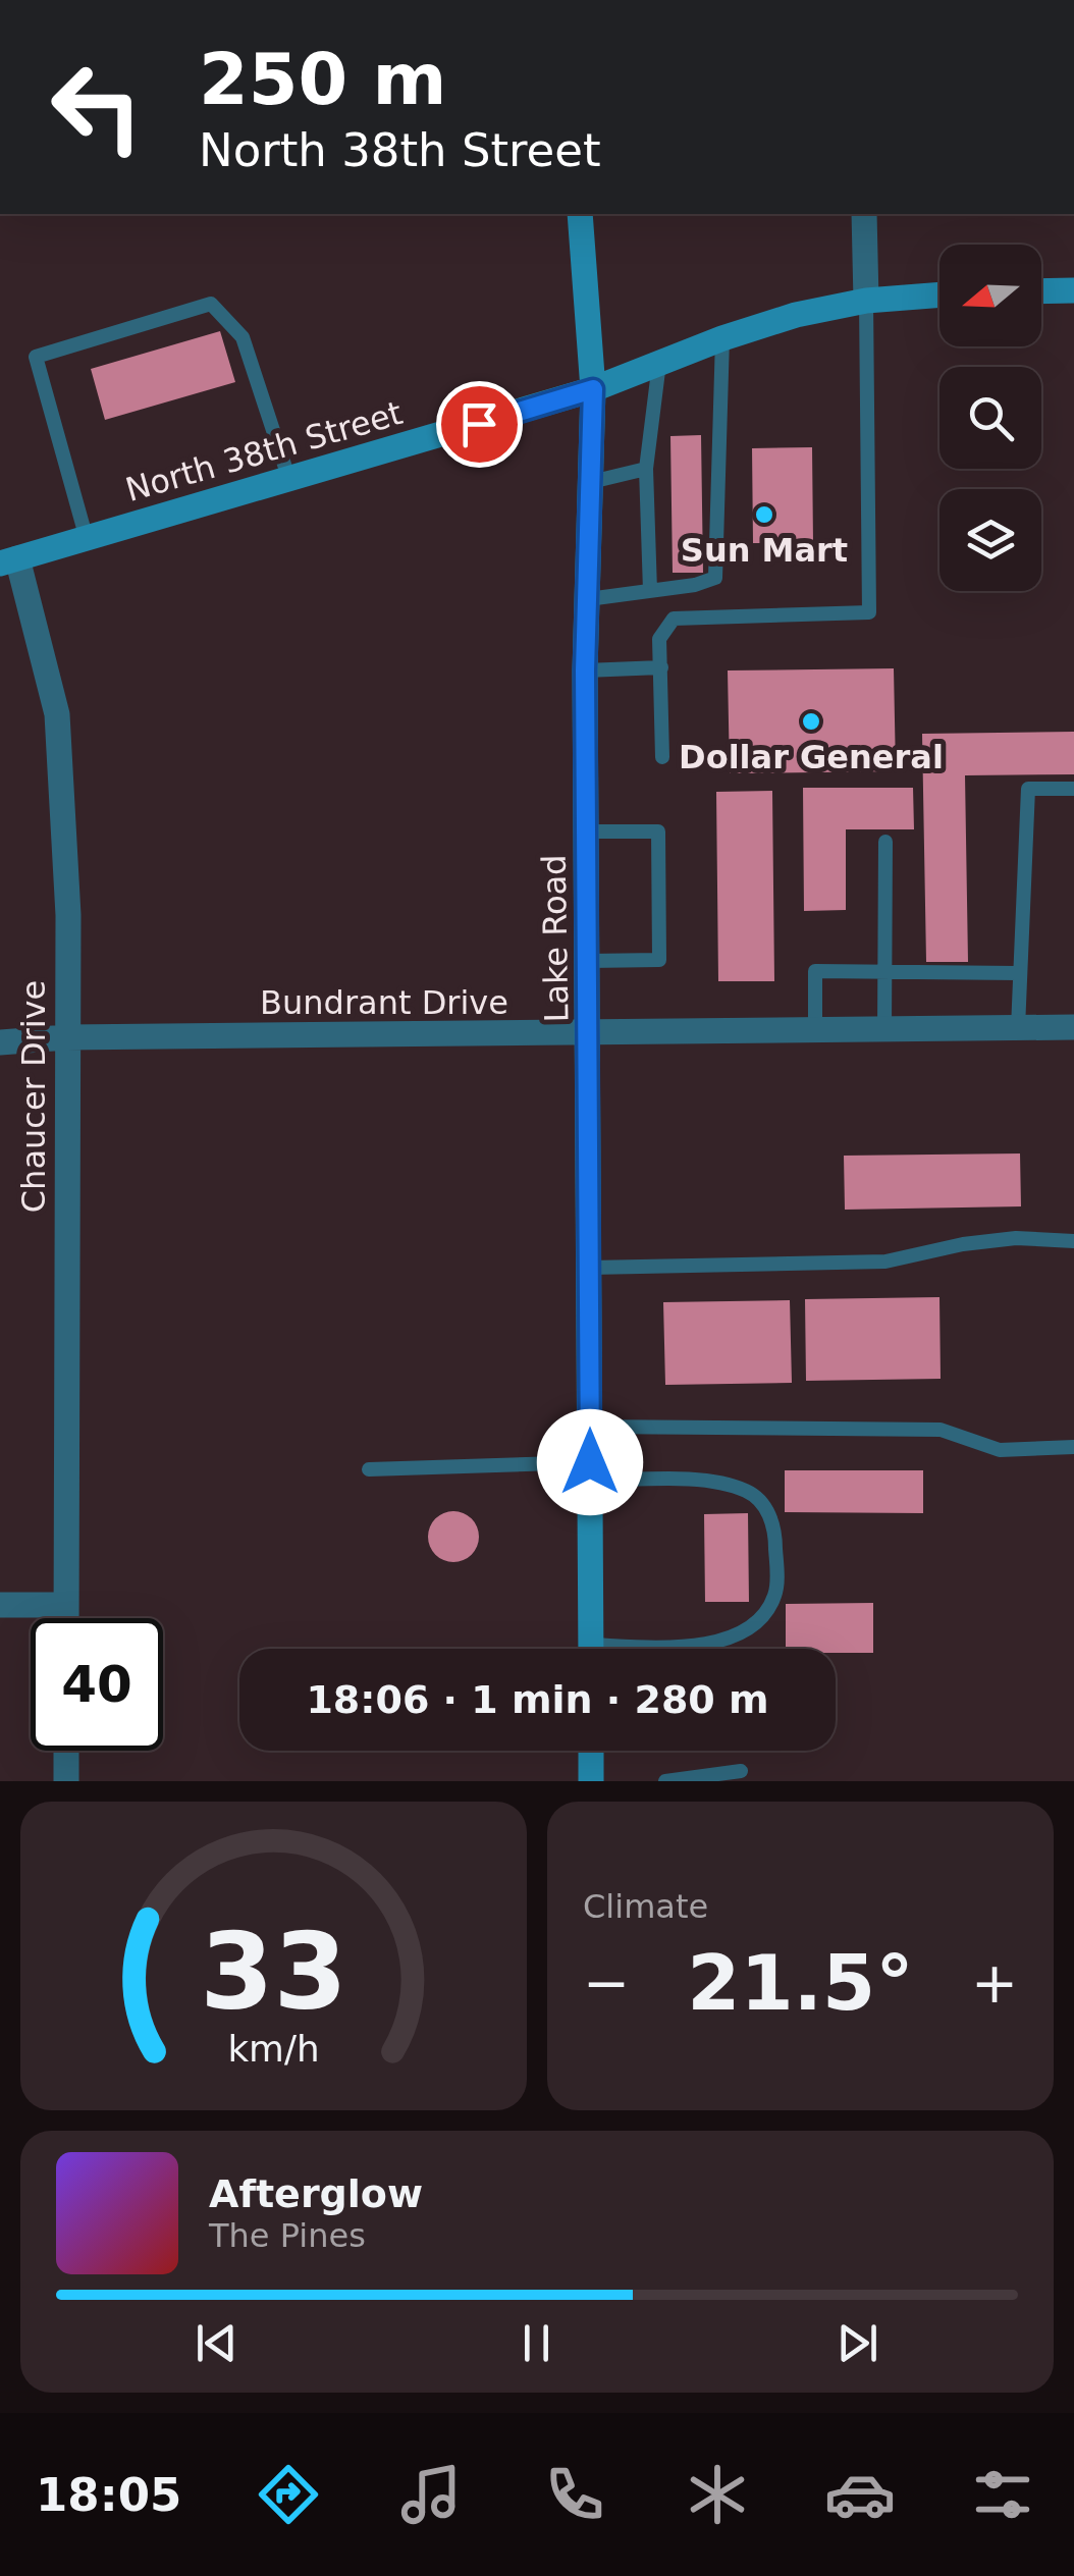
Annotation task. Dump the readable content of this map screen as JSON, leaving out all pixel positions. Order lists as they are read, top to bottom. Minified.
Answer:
{"streets":{"street":["North 38th Street","Lake Road","Bundrant Drive","Chaucer Drive"]},"crossings":[["North 38th Street","Lake Road"],["North 38th Street","Chaucer Drive"],["Lake Road","Bundrant Drive"],["Bundrant Drive","Chaucer Drive"]],"places":["Sun Mart","Dollar General"],"north":"left","page":{"turn":["250 m","North 38th Street"],"limit":"40","trip":"18:06 · 1 min · 280 m","tile":"Climate","heat":["−","21.5°","+"],"song":["Afterglow","The Pines"],"tabs":"18:05","gauge":["33","km/h"]}}
